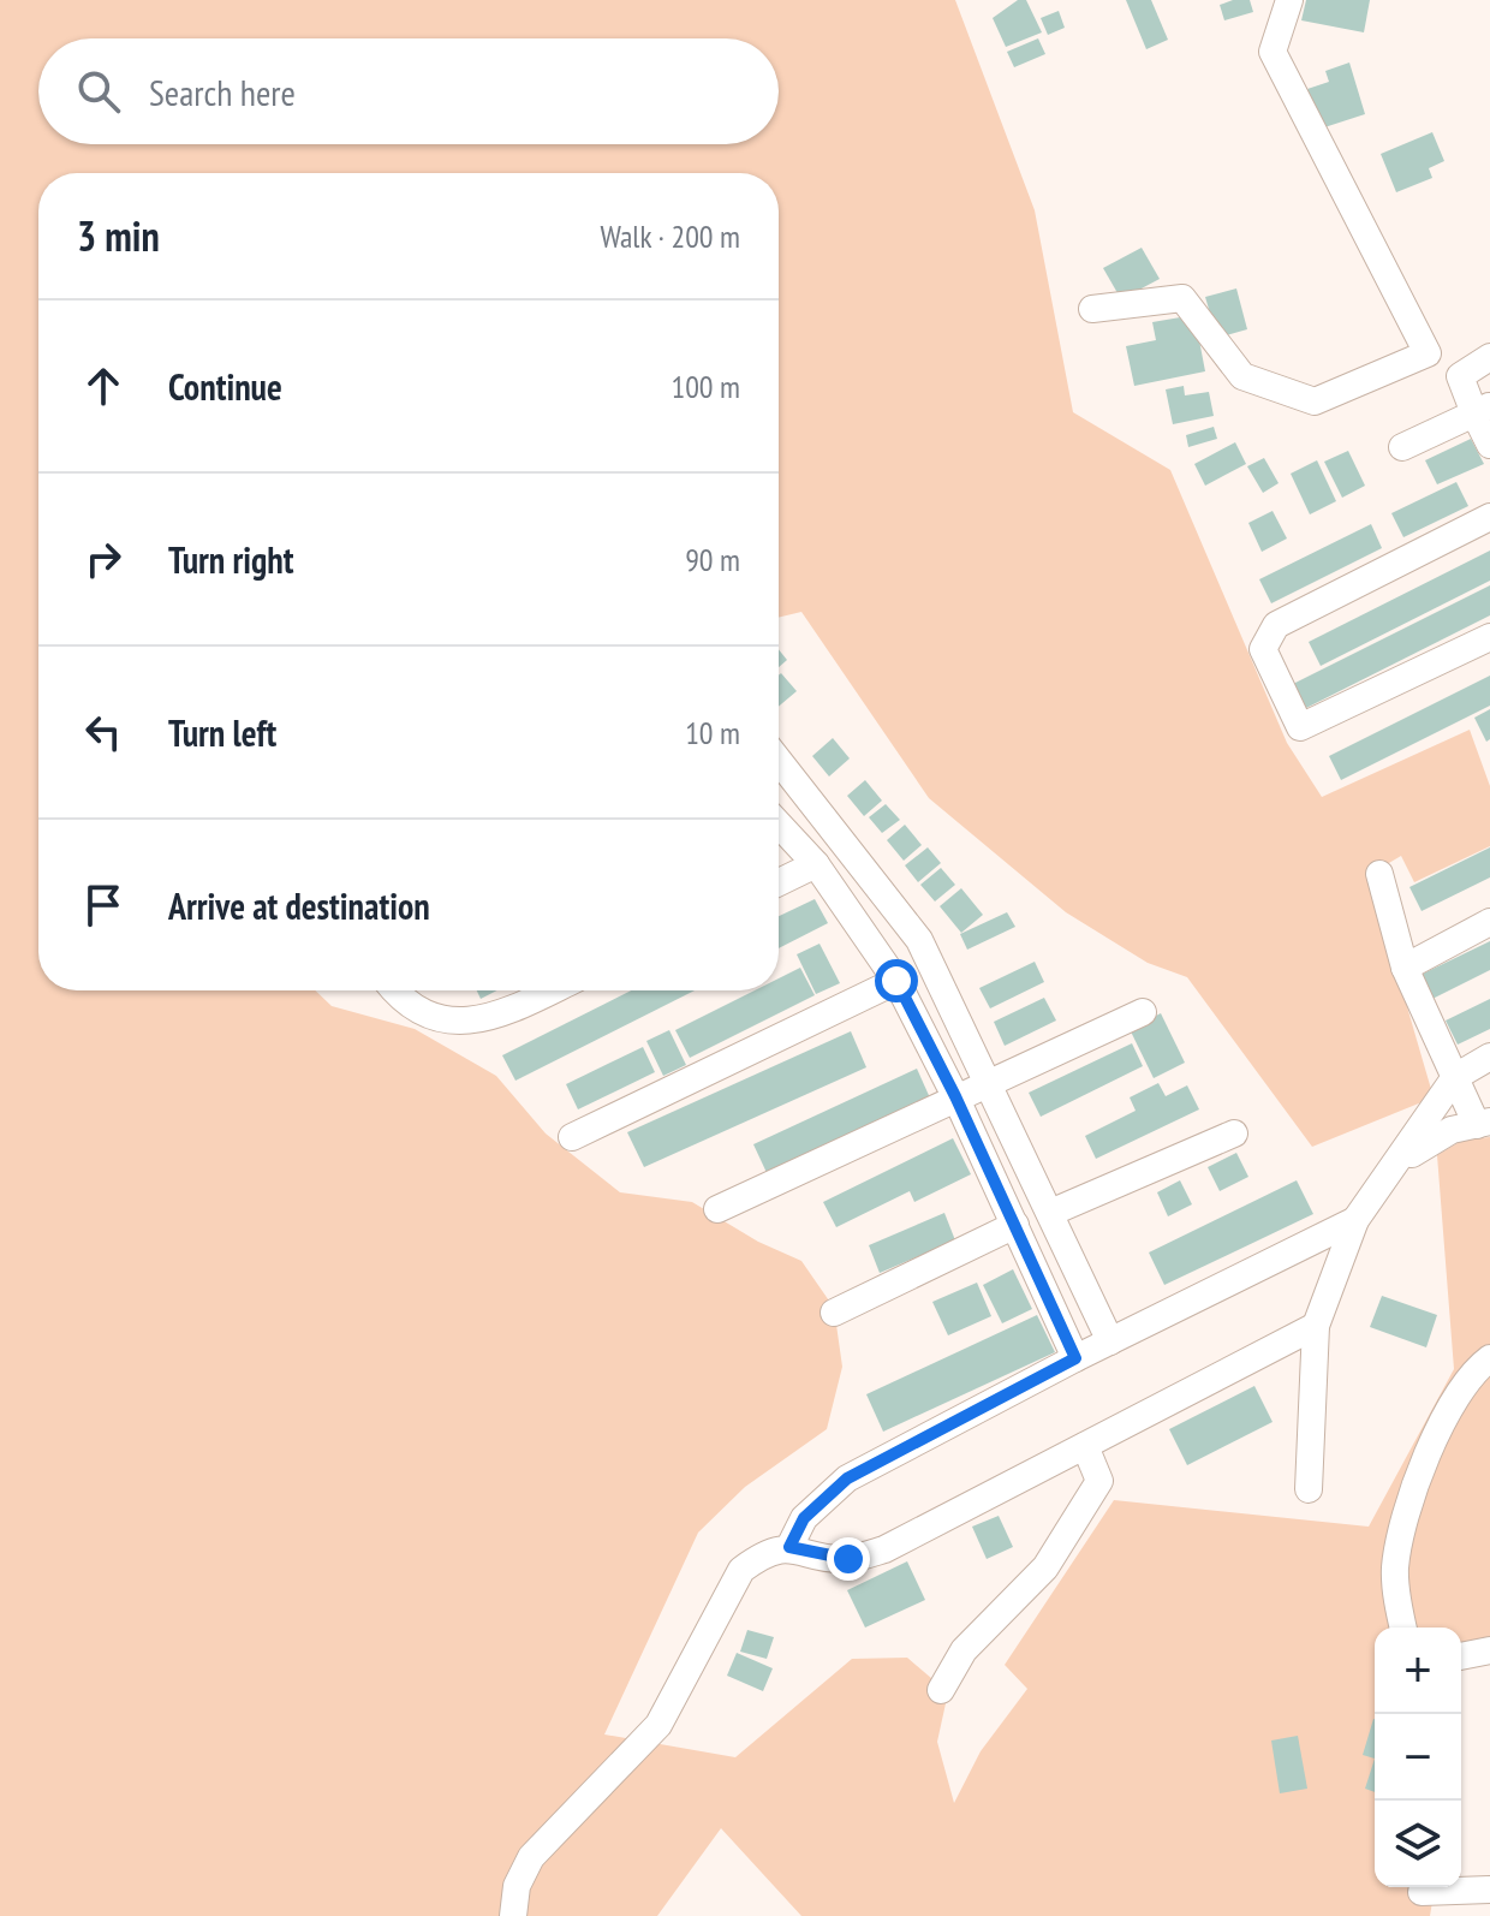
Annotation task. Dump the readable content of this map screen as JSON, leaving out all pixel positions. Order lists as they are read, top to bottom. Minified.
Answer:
{"page":{"search":"Search here","heading":["3 min","Walk · 200 m"],"list":[["Continue","100 m"],["Turn right","90 m"],["Turn left","10 m"],"Arrive at destination"],"map_buttons":["+","−"]}}
